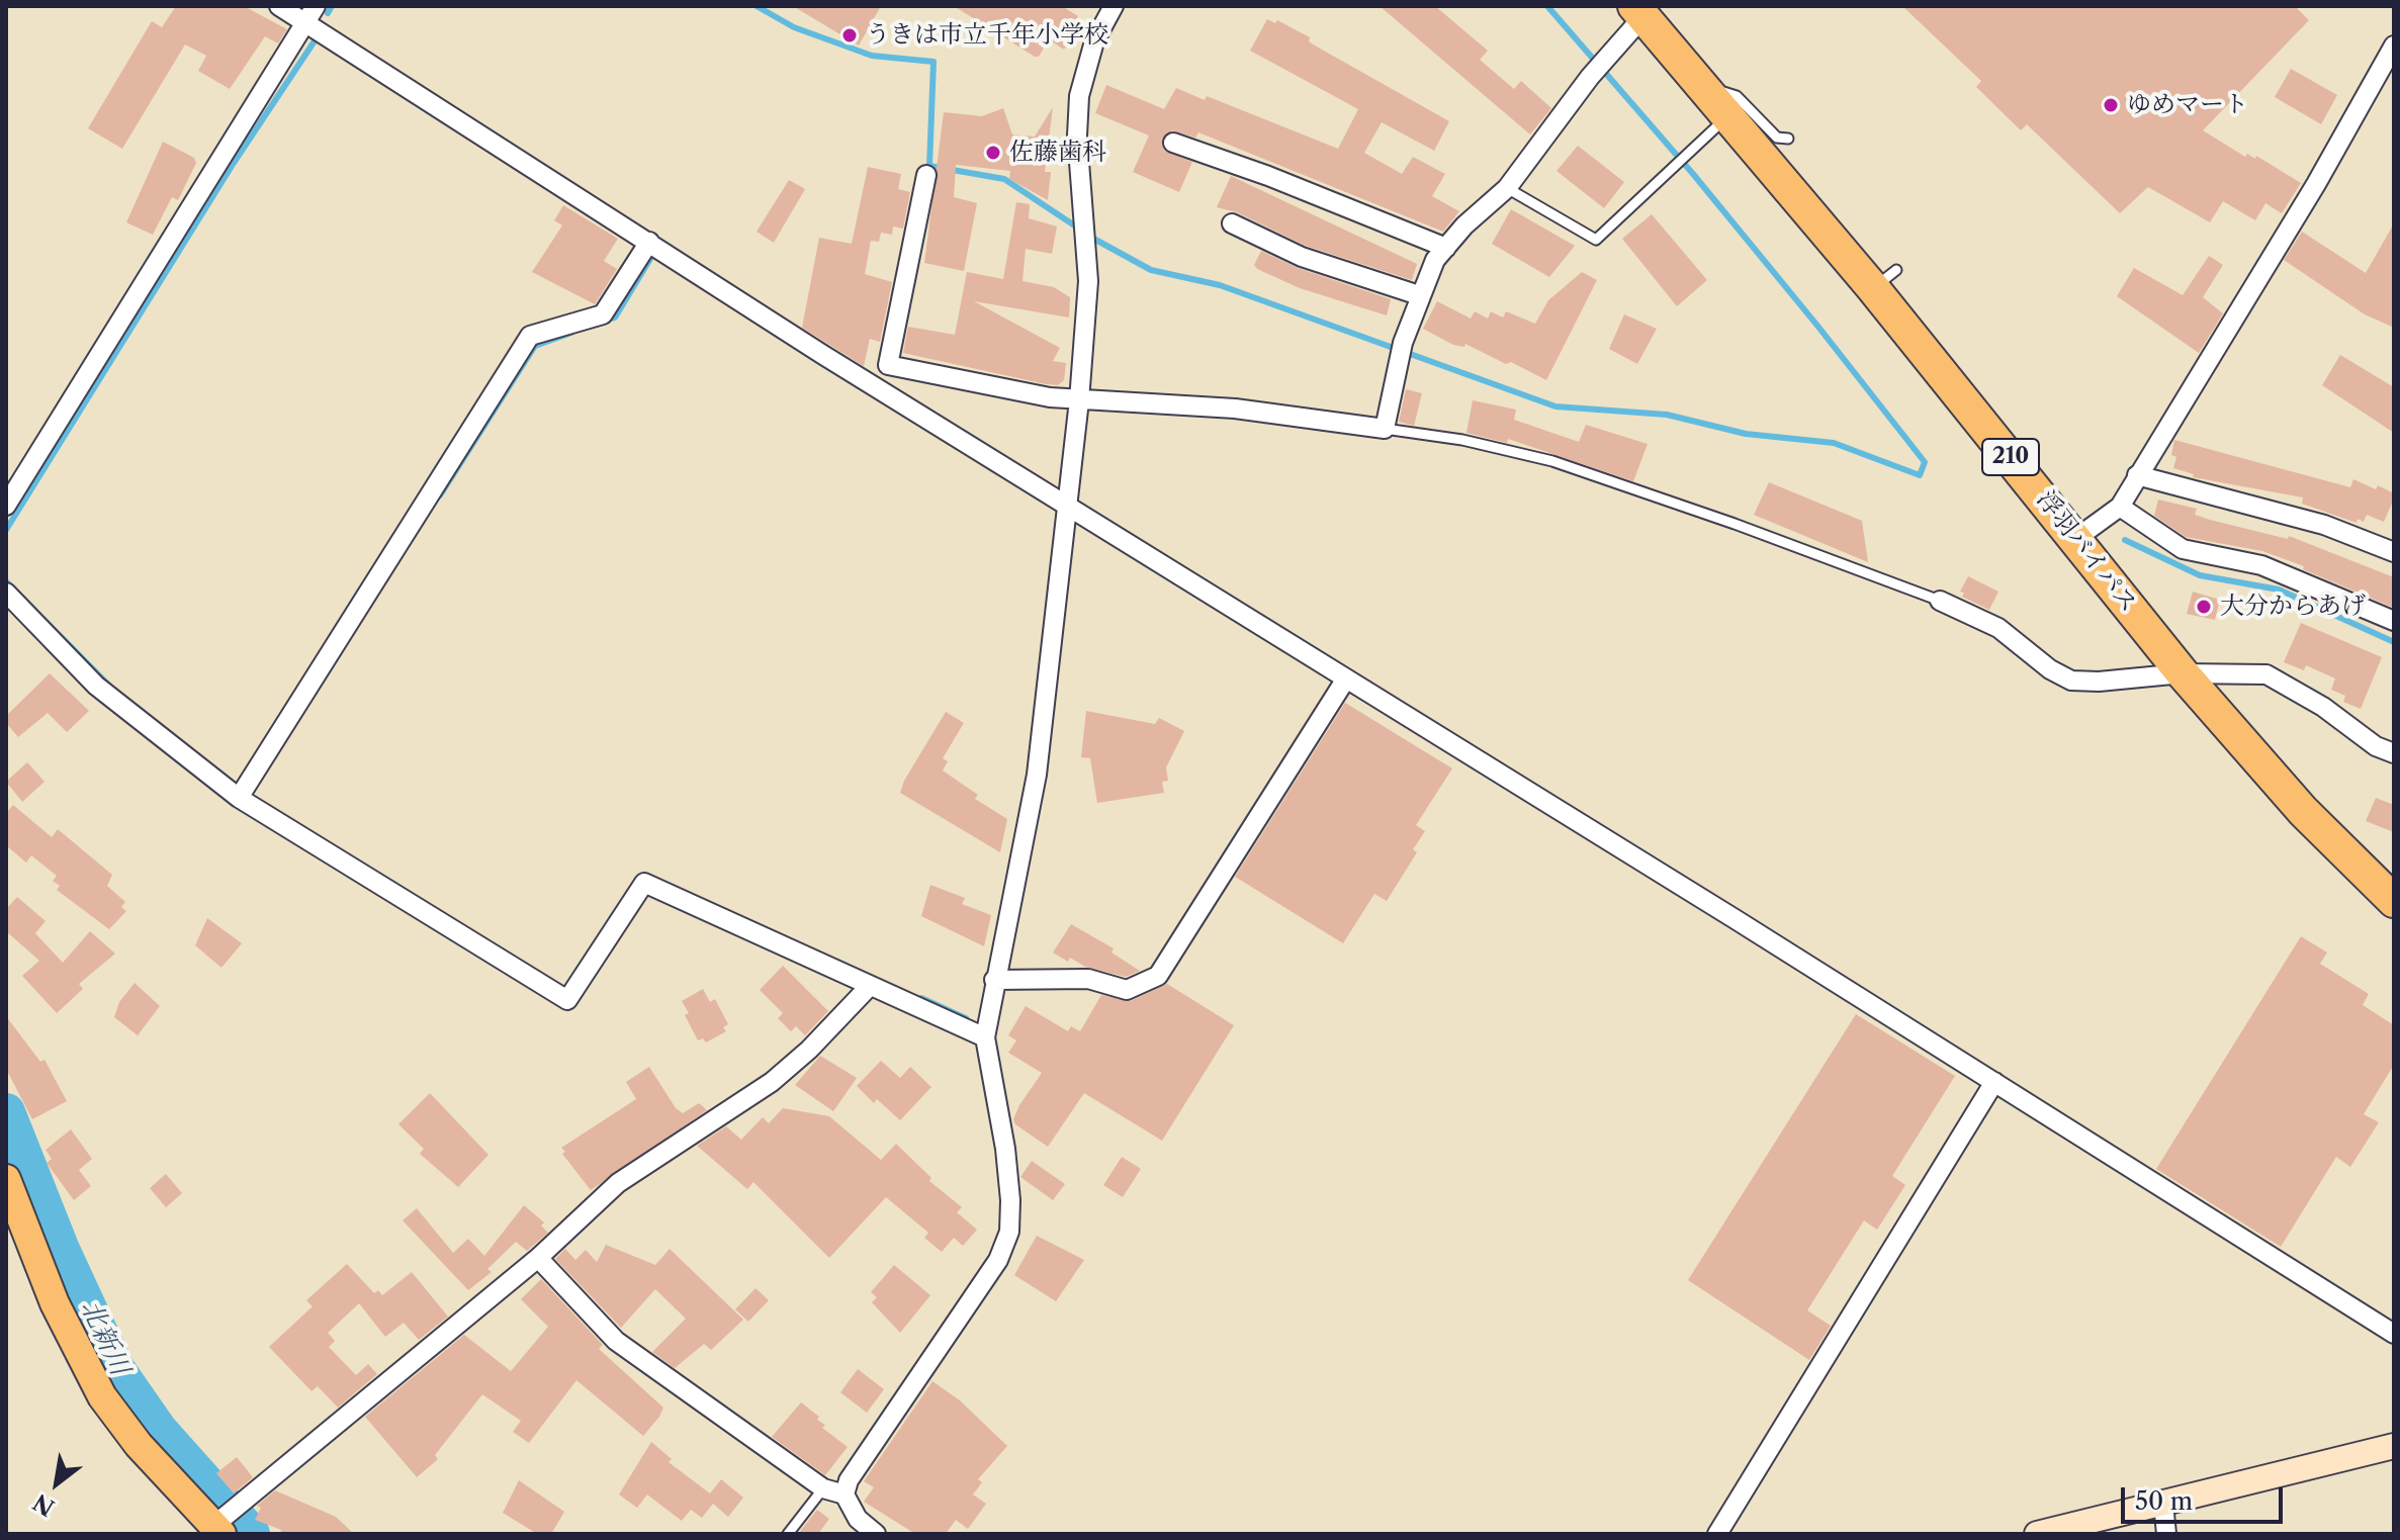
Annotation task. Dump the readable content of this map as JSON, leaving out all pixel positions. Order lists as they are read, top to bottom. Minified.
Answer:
{"streets":{"highway":["210","浮羽バイパス"]},"water":["北新川"],"places":["うきは市立千年小学校","ゆめマート","佐藤歯科","大分からあげ"],"scale_bar":"50 m","north":"bottom left"}
